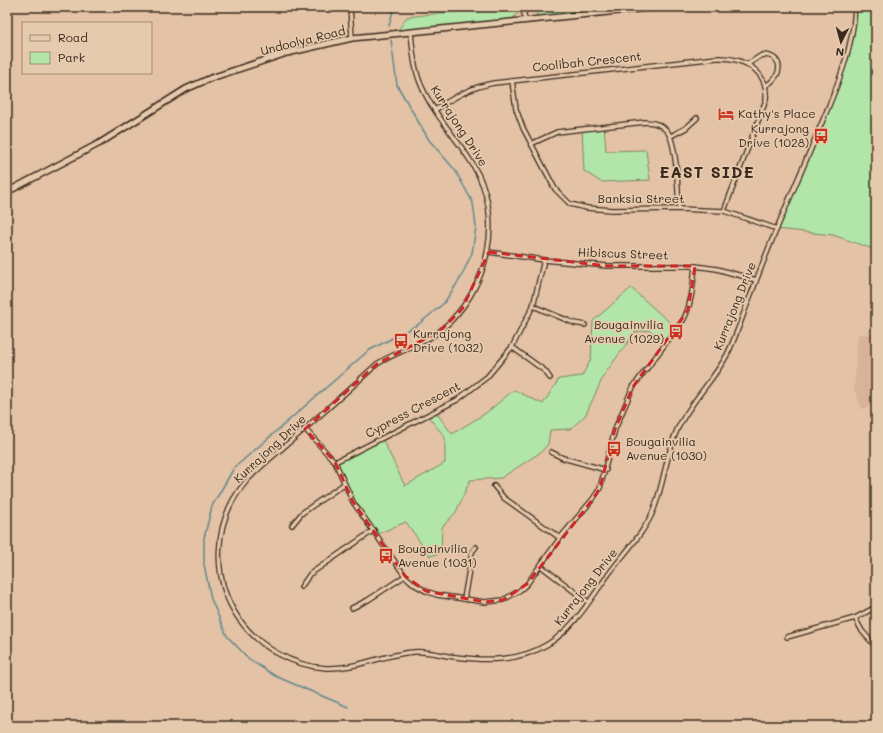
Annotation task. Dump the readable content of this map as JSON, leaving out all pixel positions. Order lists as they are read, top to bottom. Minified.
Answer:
{"streets":{"street":["Undoolya Road","Coolibah Crescent","Kurrajong Drive","Banksia Street","Hibiscus Street","Cypress Crescent"]},"crossings":[["Undoolya Road","Kurrajong Drive"],["Coolibah Crescent","Kurrajong Drive"],["Coolibah Crescent","Banksia Street"],["Kurrajong Drive","Banksia Street"],["Kurrajong Drive","Hibiscus Street"],["Hibiscus Street","Cypress Crescent"]],"districts":["EAST SIDE"],"places":{"hotel":["Kathy's Place"],"bus stop":["Kurrajong Drive (1028)","Bougainvilia Avenue (1029)","Kurrajong Drive (1032)","Bougainvilia Avenue (1030)","Bougainvilia Avenue (1031)"]},"legend":["Road","Park"],"north":"bottom"}
